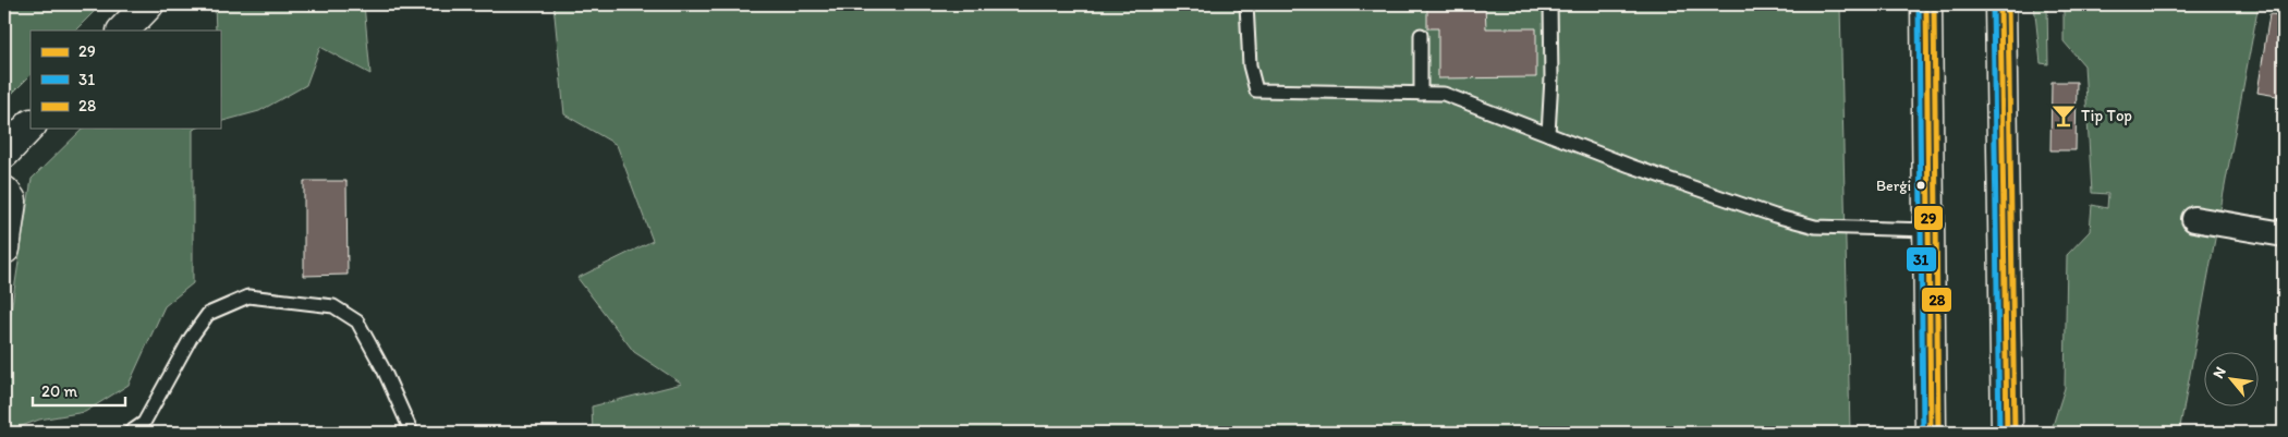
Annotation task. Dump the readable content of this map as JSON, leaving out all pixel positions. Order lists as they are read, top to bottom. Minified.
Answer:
{"places":{"bar":["Tip Top"],"other":["Berģi"]},"lines":["transit line 29","transit line 31","transit line 28"],"legend":["29","31","28"],"scale_bar":"20 m","north":"top left"}
